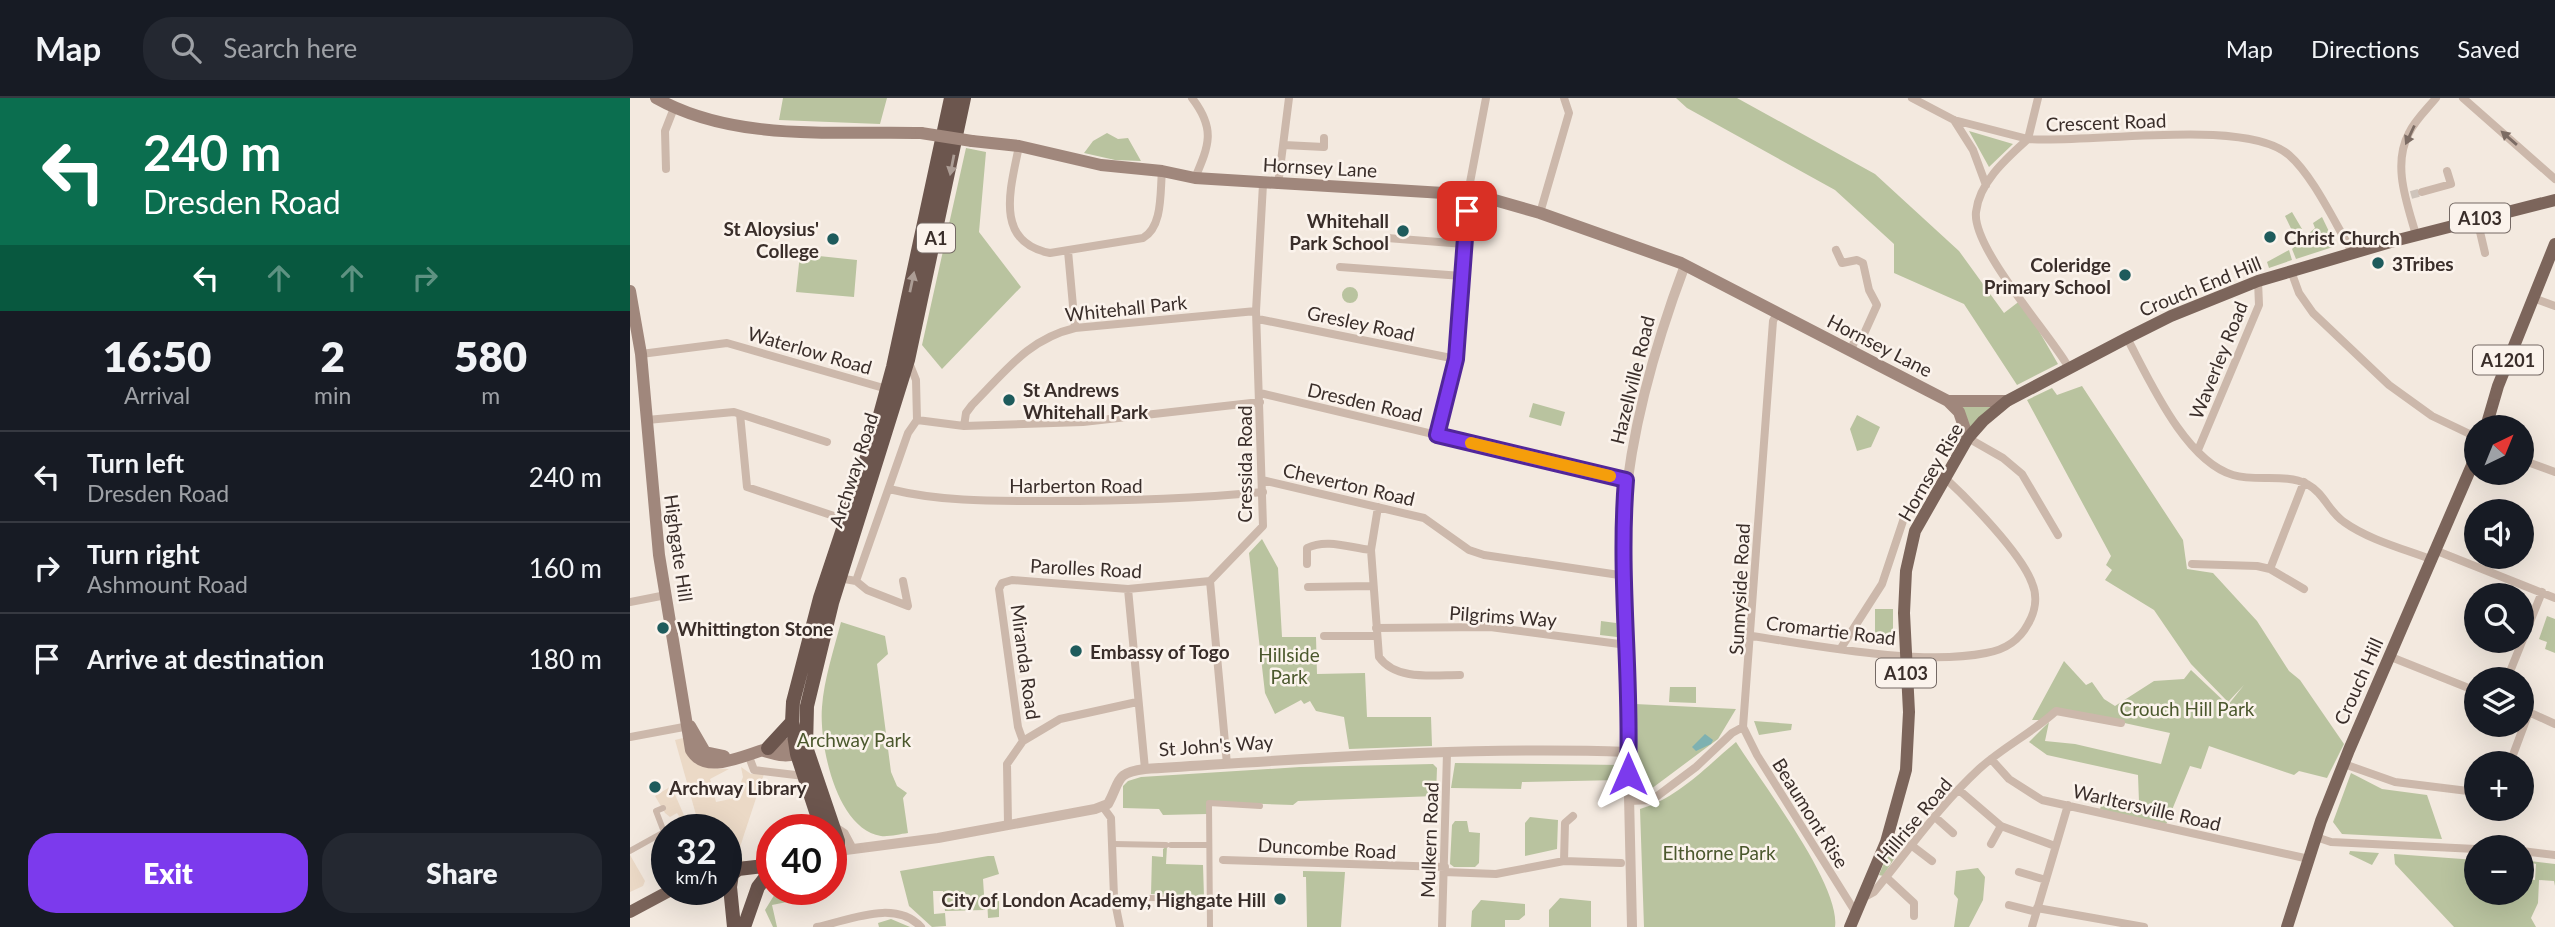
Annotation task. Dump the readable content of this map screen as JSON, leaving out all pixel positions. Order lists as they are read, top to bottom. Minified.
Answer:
{"streets":{"highway":["A1","Archway Road"],"main road":["Hornsey Lane","A103","Crouch End Hill","A1201","Hornsey Rise","Highgate Hill","Crouch Hill"],"street":["Crescent Road","Whitehall Park","Gresley Road","Waterlow Road","Waverley Road","Hazellville Road","Dresden Road","Cressida Road","Cheverton Road","Harberton Road","Parolles Road","Sunnyside Road","Pilgrims Way","Cromartie Road","Miranda Road","St John's Way","Warltersville Road","Beaumont Rise","Hillrise Road","Mulkern Road","Duncombe Road"]},"crossings":[["Crescent Road","Crouch End Hill"],["Hornsey Lane","Crouch End Hill"],["Hornsey Lane","Hazellville Road"],["Hornsey Lane","Hornsey Rise"],["Hornsey Lane","Sunnyside Road"],["Crouch End Hill","Waverley Road"],["Crouch End Hill","Hornsey Rise"],["Whitehall Park","Gresley Road"],["Whitehall Park","Dresden Road"],["Whitehall Park","Cressida Road"],["Gresley Road","Cressida Road"],["Waterlow Road","Archway Road"],["Waterlow Road","Highgate Hill"],["Hazellville Road","Dresden Road"],["Hazellville Road","Cheverton Road"],["Hazellville Road","Pilgrims Way"],["Hazellville Road","St John's Way"],["Dresden Road","Cressida Road"],["Cressida Road","Cheverton Road"],["Cressida Road","Harberton Road"],["Cressida Road","Parolles Road"],["Hornsey Rise","Cromartie Road"],["Hornsey Rise","Beaumont Rise"],["Hornsey Rise","Hillrise Road"],["Parolles Road","Miranda Road"],["Sunnyside Road","Cromartie Road"],["Sunnyside Road","Beaumont Rise"],["Crouch Hill","Warltersville Road"],["St John's Way","Mulkern Road"],["Warltersville Road","Hillrise Road"],["Mulkern Road","Duncombe Road"]],"parks":["Hillside Park","Crouch Hill Park","Archway Park","Elthorne Park"],"places":["Whitehall Park School","Christ Church","St Aloysius' College","3Tribes","Coleridge Primary School","St Andrews Whitehall Park","Whittington Stone","Embassy of Togo","Archway Library","City of London Academy, Highgate Hill"],"north":"top right","page":{"header":"Map","search":"Search here","nav":["Map","Directions","Saved"],"turn":["240 m","Dresden Road"],"eta":["16:50","Arrival","2","min","580","m"],"map_buttons":["+","−"],"list":[{"name":"Turn left","note":"Dresden Road","value":"240 m"},{"name":"Turn right","note":"Ashmount Road","value":"160 m"},{"name":"Arrive at destination","value":"180 m"}],"speed":"32 km/h","limit":"40","buttons":["Exit","Share"]}}
